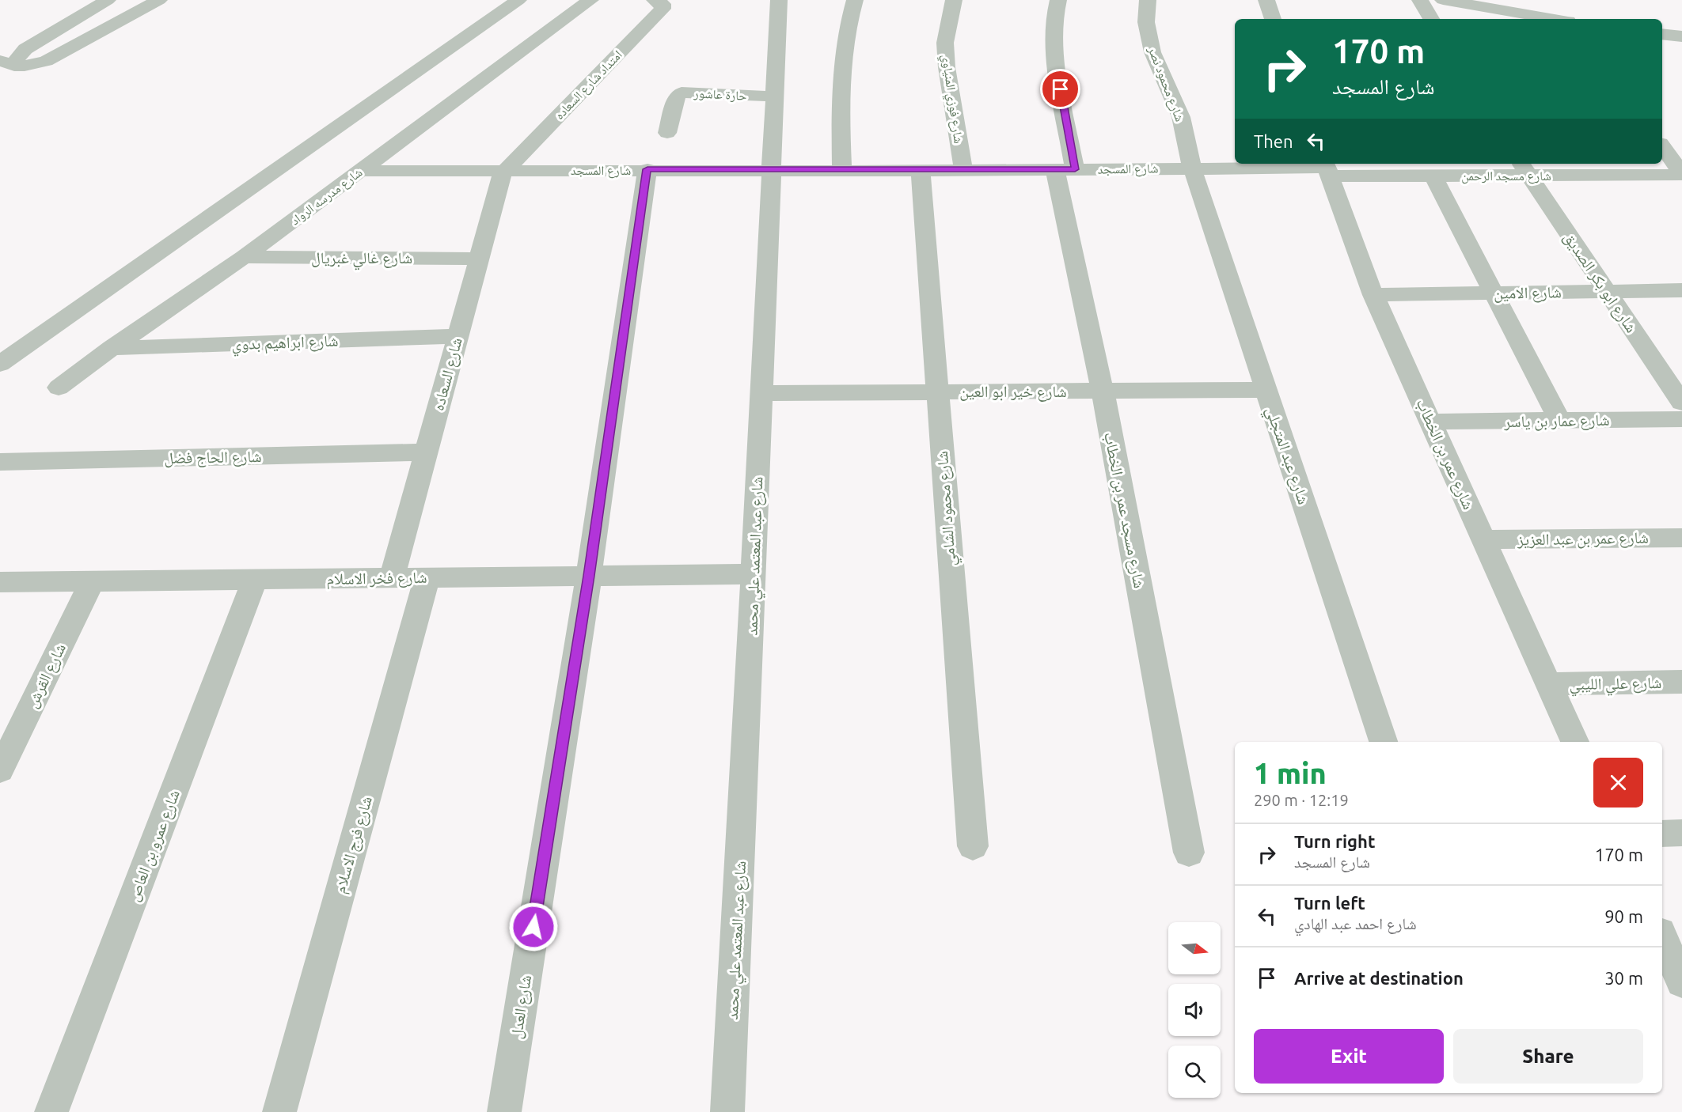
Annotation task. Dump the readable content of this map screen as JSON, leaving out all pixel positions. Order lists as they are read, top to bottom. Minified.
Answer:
{"streets":{"street":["شارع محمود نصر","امتداد شارع السعاده","حارة عاشور","شارع فوزي المنياوي","شارع المسجد","شارع مسجد الرحمن","شارع مدرسه الرواد","شارع غالي غبريال","شارع ابو بكر الصديق","شارع الامين","شارع ابراهيم بدوي","شارع السعاده","شارع خير ابو العين","شارع عمار بن ياسر","شارع عمر بن الخطاب","شارع عبد المتجلي","شارع الحاج فضل","شارع محمود الشامي","شارع مسجد عمر بن الخطاب","شارع عمر بن عبد العزيز","شارع عبد المعتمد علي محمد","شارع فخر الاسلام","شارع القرش","شارع علي الليبي","شارع فرج الاسلام","شارع عمرو بن العاص","شارع العدل"]},"crossings":[["شارع محمود نصر","شارع المسجد"],["شارع محمود نصر","شارع عبد المتجلي"],["امتداد شارع السعاده","شارع المسجد"],["امتداد شارع السعاده","شارع السعاده"],["حارة عاشور","شارع عبد المعتمد علي محمد"],["شارع فوزي المنياوي","شارع المسجد"],["شارع المسجد","شارع مسجد الرحمن"],["شارع المسجد","شارع مدرسه الرواد"],["شارع المسجد","شارع السعاده"],["شارع المسجد","شارع عمر بن الخطاب"],["شارع المسجد","شارع عبد المتجلي"],["شارع المسجد","شارع محمود الشامي"],["شارع المسجد","شارع مسجد عمر بن الخطاب"],["شارع المسجد","شارع عبد المعتمد علي محمد"],["شارع المسجد","شارع العدل"],["شارع مسجد الرحمن","شارع ابو بكر الصديق"],["شارع مسجد الرحمن","شارع عمر بن الخطاب"],["شارع مدرسه الرواد","شارع غالي غبريال"],["شارع مدرسه الرواد","شارع ابراهيم بدوي"],["شارع غالي غبريال","شارع السعاده"],["شارع ابو بكر الصديق","شارع الامين"],["شارع الامين","شارع عمر بن الخطاب"],["شارع ابراهيم بدوي","شارع السعاده"],["شارع السعاده","شارع الحاج فضل"],["شارع السعاده","شارع فخر الاسلام"],["شارع خير ابو العين","شارع عبد المتجلي"],["شارع خير ابو العين","شارع محمود الشامي"],["شارع خير ابو العين","شارع مسجد عمر بن الخطاب"],["شارع خير ابو العين","شارع عبد المعتمد علي محمد"],["شارع عمار بن ياسر","شارع عمر بن الخطاب"],["شارع عمر بن الخطاب","شارع عمر بن عبد العزيز"],["شارع عمر بن الخطاب","شارع علي الليبي"],["شارع عبد المعتمد علي محمد","شارع فخر الاسلام"],["شارع فخر الاسلام","شارع القرش"],["شارع فخر الاسلام","شارع فرج الاسلام"],["شارع فخر الاسلام","شارع عمرو بن العاص"],["شارع فخر الاسلام","شارع العدل"]],"north":"right","page":{"turn":["170 m","شارع المسجد"],"then":"Then","heading":["1 min","290 m · 12:19"],"list":[{"name":"Turn right","note":"شارع المسجد","value":"170 m"},{"name":"Turn left","note":"شارع احمد عبد الهادي","value":"90 m"},{"name":"Arrive at destination","value":"30 m"}],"buttons":["Exit","Share"]}}
